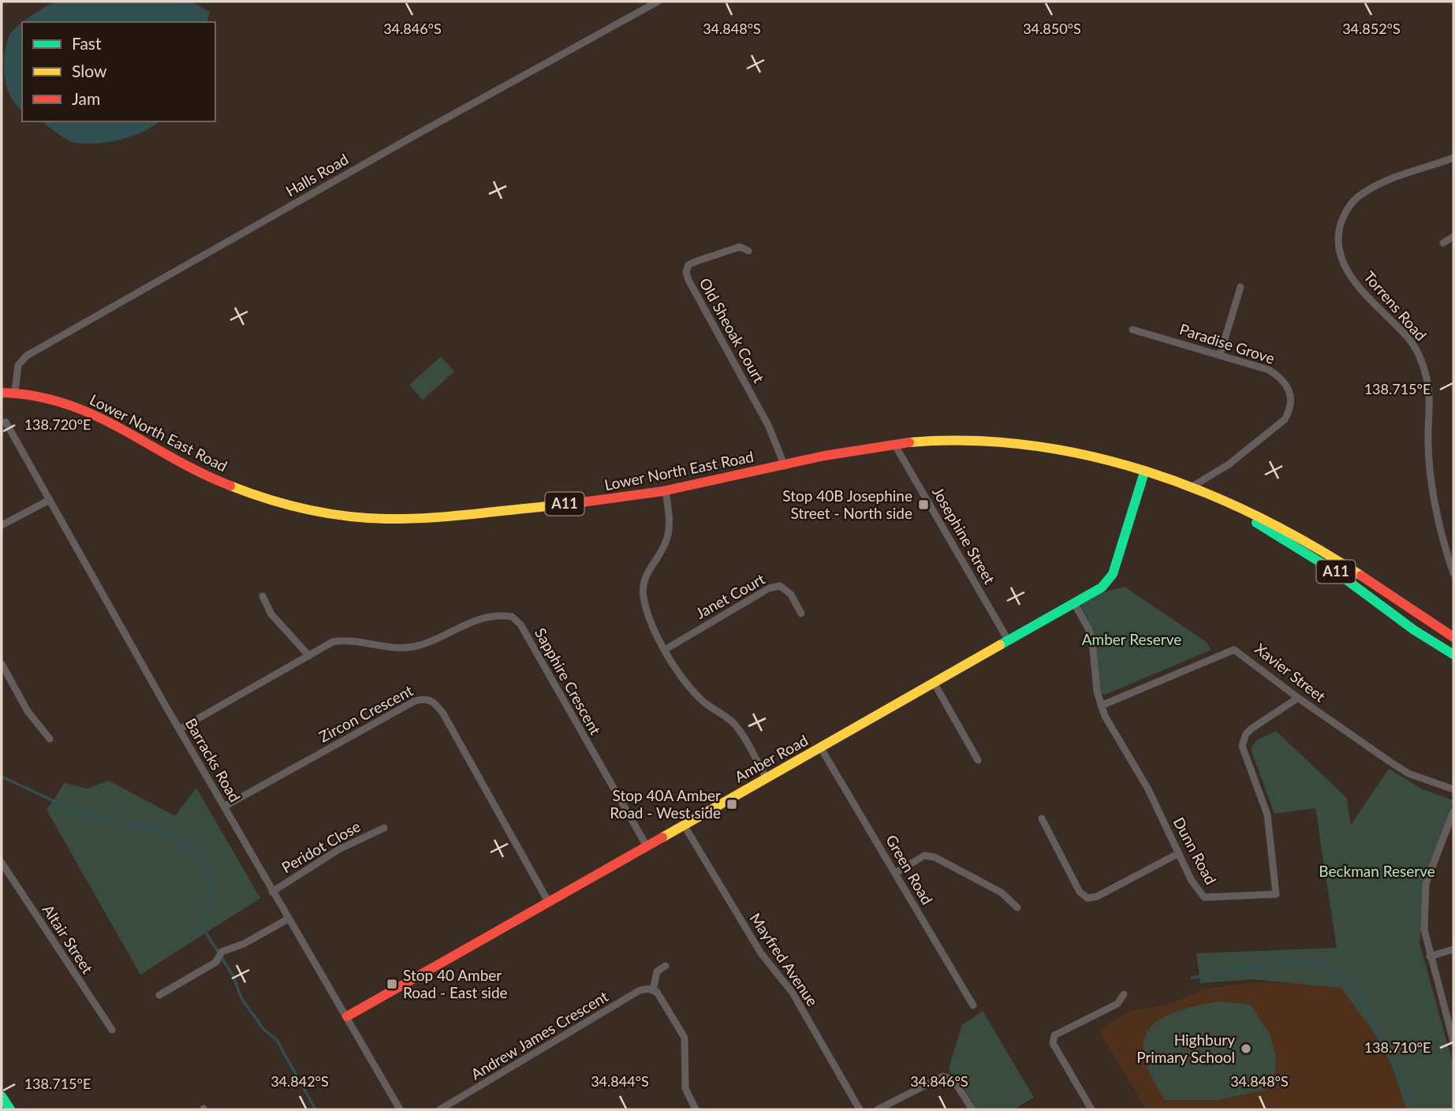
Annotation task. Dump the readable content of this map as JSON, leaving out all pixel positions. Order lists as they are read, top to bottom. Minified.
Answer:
{"streets":{"main road":["Lower North East Road","A11","Amber Road"],"street":["Halls Road","Torrens Road","Old Sheoak Court","Paradise Grove","Josephine Street","Janet Court","Xavier Street","Sapphire Crescent","Zircon Crescent","Barracks Road","Peridot Close","Dunn Road","Green Road","Altair Street","Mayfred Avenue","Andrew James Crescent"]},"crossings":[["Halls Road","Lower North East Road"],["Old Sheoak Court","Lower North East Road"],["Paradise Grove","Lower North East Road"],["Lower North East Road","Josephine Street"],["Lower North East Road","Amber Road"],["Josephine Street","Amber Road"],["Xavier Street","Dunn Road"],["Sapphire Crescent","Amber Road"],["Sapphire Crescent","Barracks Road"],["Zircon Crescent","Amber Road"],["Zircon Crescent","Barracks Road"],["Amber Road","Barracks Road"],["Amber Road","Dunn Road"],["Amber Road","Green Road"],["Amber Road","Mayfred Avenue"],["Barracks Road","Peridot Close"]],"parks":["Amber Reserve","Beckman Reserve"],"places":{"transit":["Stop 40B Josephine Street - North side","Stop 40A Amber Road - West side","Stop 40 Amber Road - East side"],"other":["Highbury Primary School"]},"legend":["Fast","Slow","Jam"],"coordinates":["34.850°S","34.846°S","34.848°S","34.852°S","138.715°E","138.720°E","138.710°E","34.842°S","34.844°S"]}
